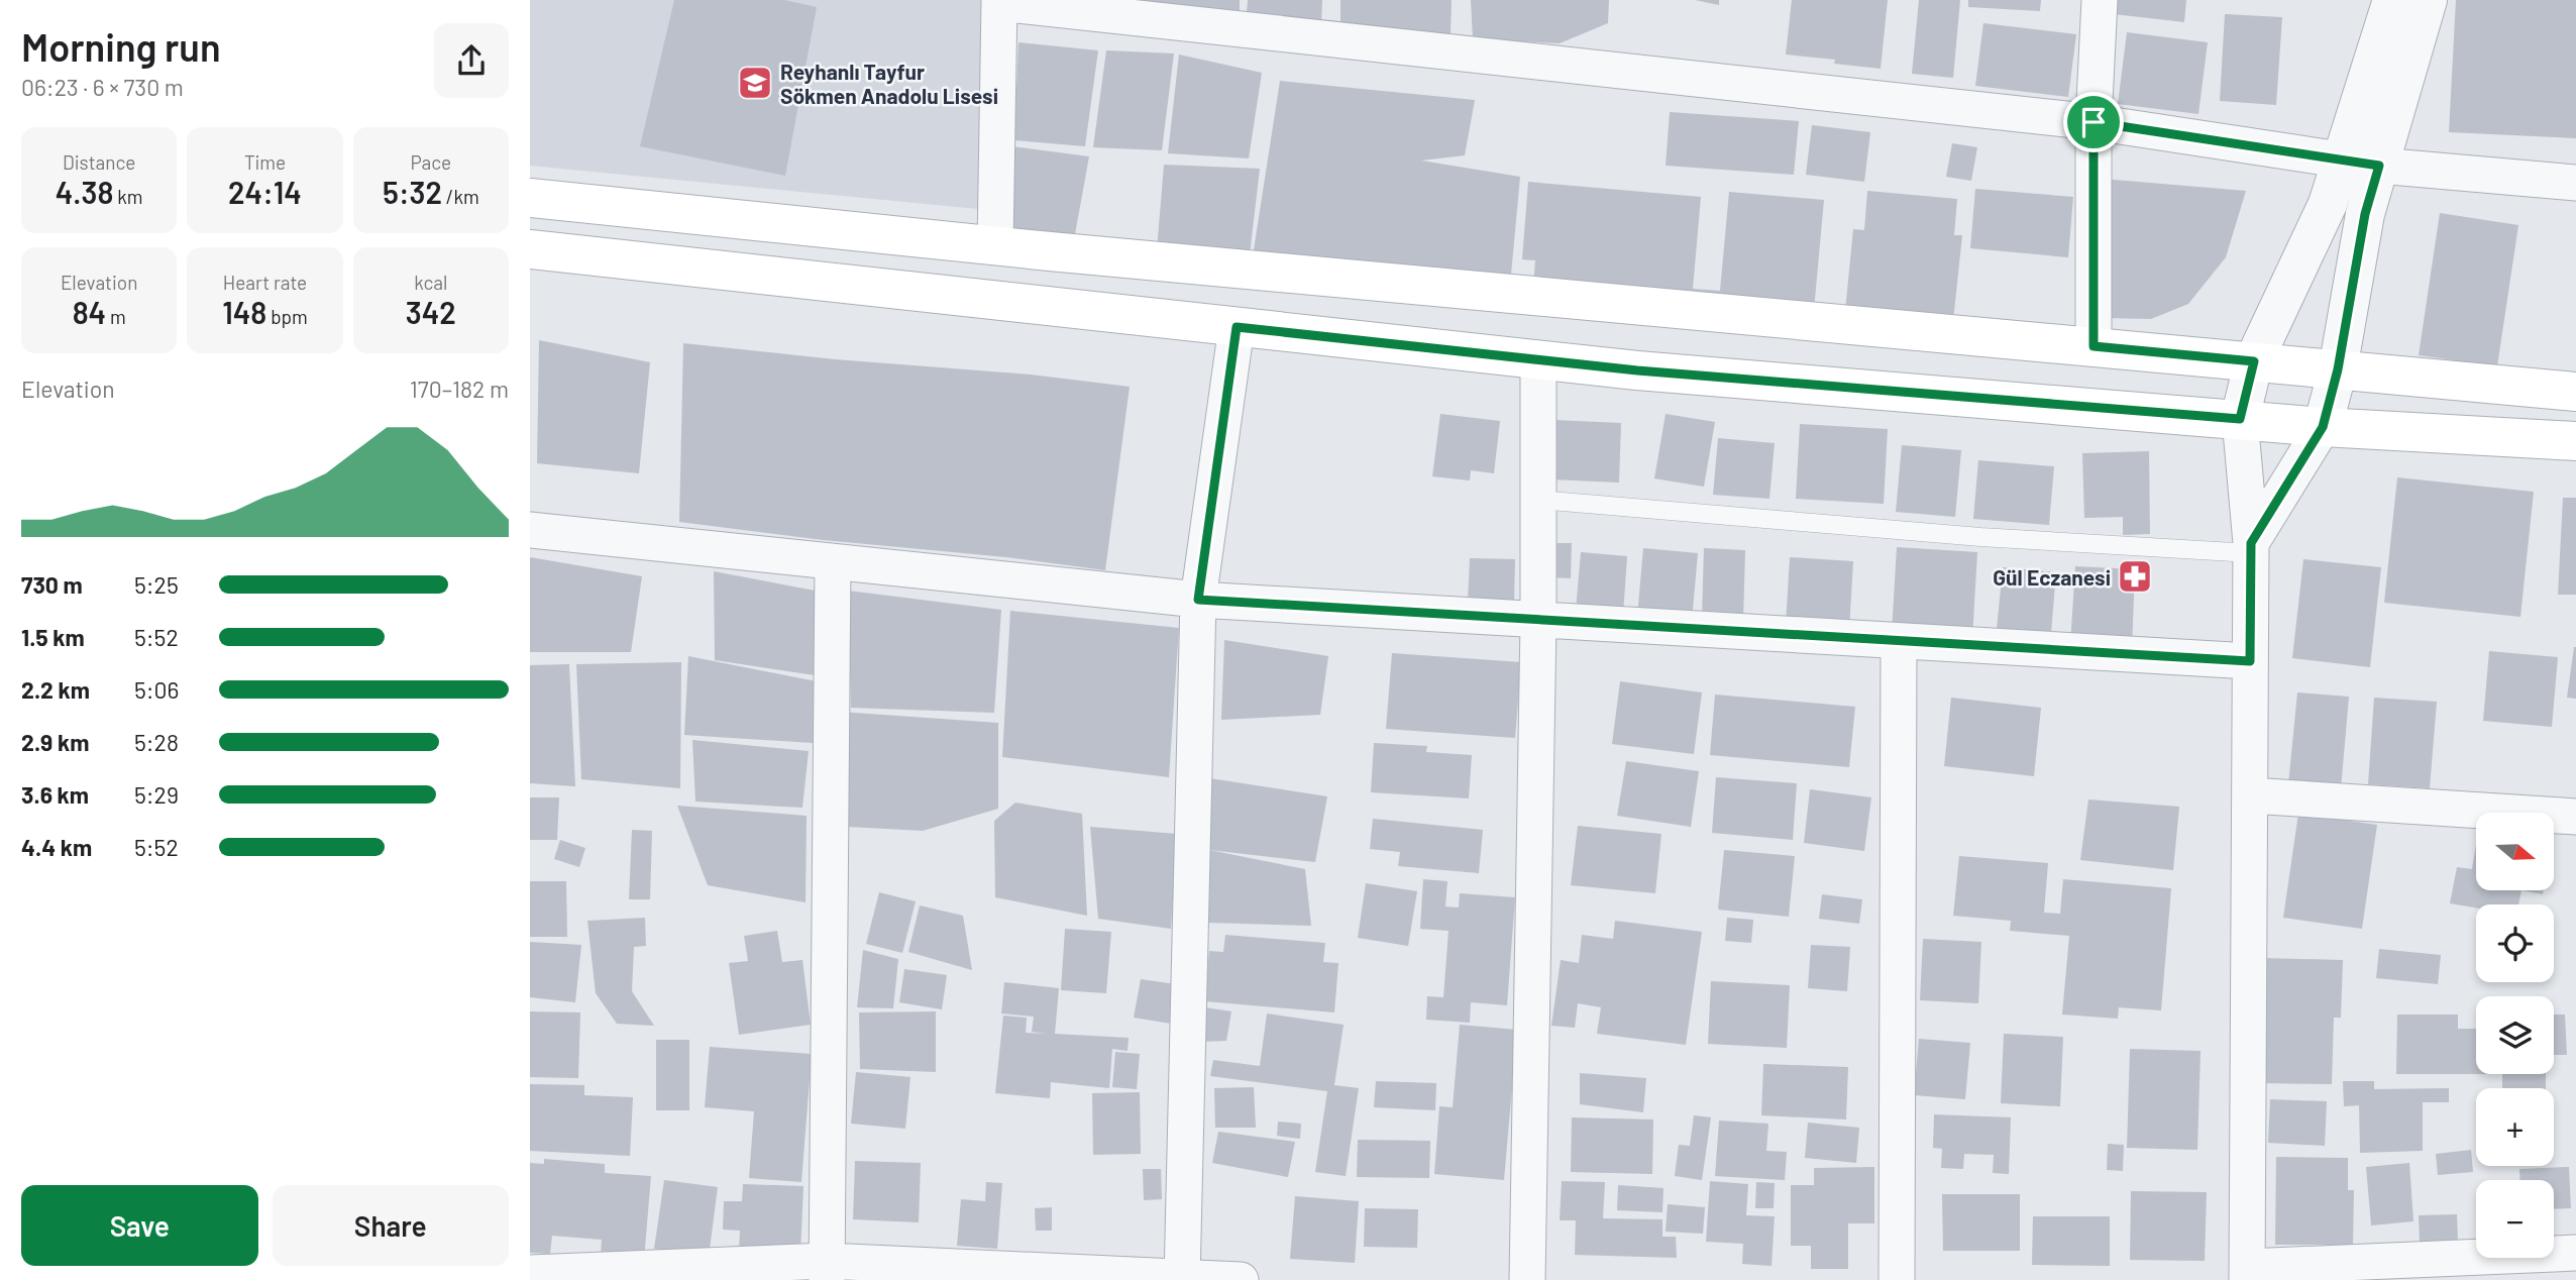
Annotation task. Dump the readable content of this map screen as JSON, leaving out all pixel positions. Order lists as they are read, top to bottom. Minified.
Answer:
{"places":{"school or university":["Reyhanlı Tayfur Sökmen Anadolu Lisesi"],"pharmacy":["Gül Eczanesi"]},"north":"right","page":{"heading":["Morning run","06:23 · 6 × 730 m"],"stats":[["Distance","4.38 km"],["Time","24:14"],["Pace","5:32 /km"],["Elevation","84 m"],["Heart rate","148 bpm"],["kcal","342"]],"chart":["Elevation","170–182 m"],"list":[{"name":"730 m","note":"5:25"},{"name":"1.5 km","note":"5:52"},{"name":"2.2 km","note":"5:06"},{"name":"2.9 km","note":"5:28"},{"name":"3.6 km","note":"5:29"},{"name":"4.4 km","note":"5:52"}],"map_buttons":["+","−"],"buttons":["Save","Share"]}}
